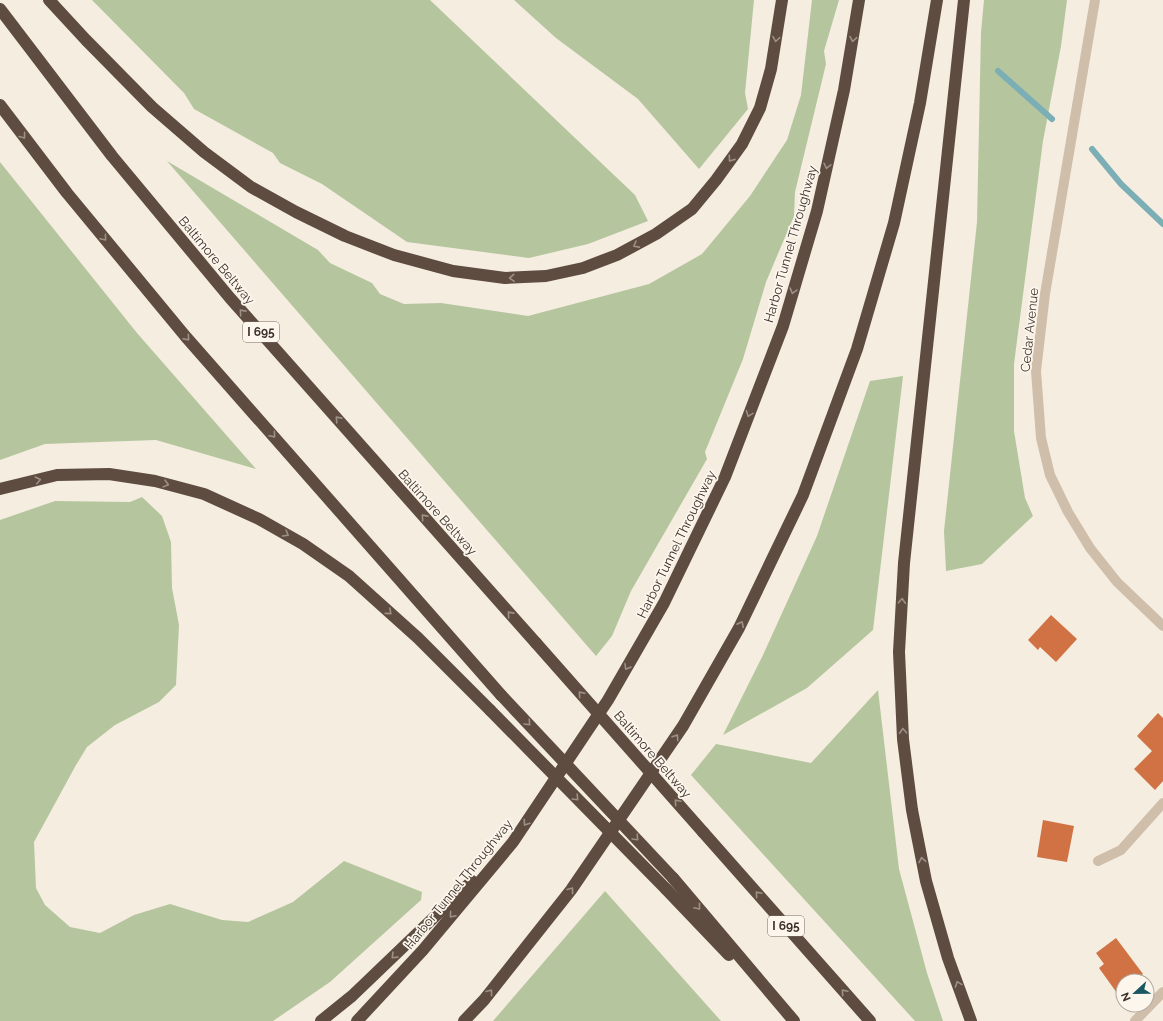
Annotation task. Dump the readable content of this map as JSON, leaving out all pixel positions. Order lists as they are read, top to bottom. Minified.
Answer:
{"streets":{"highway":["Harbor Tunnel Throughway","Baltimore Beltway","I 695"],"street":["Cedar Avenue"]},"north":"left"}
